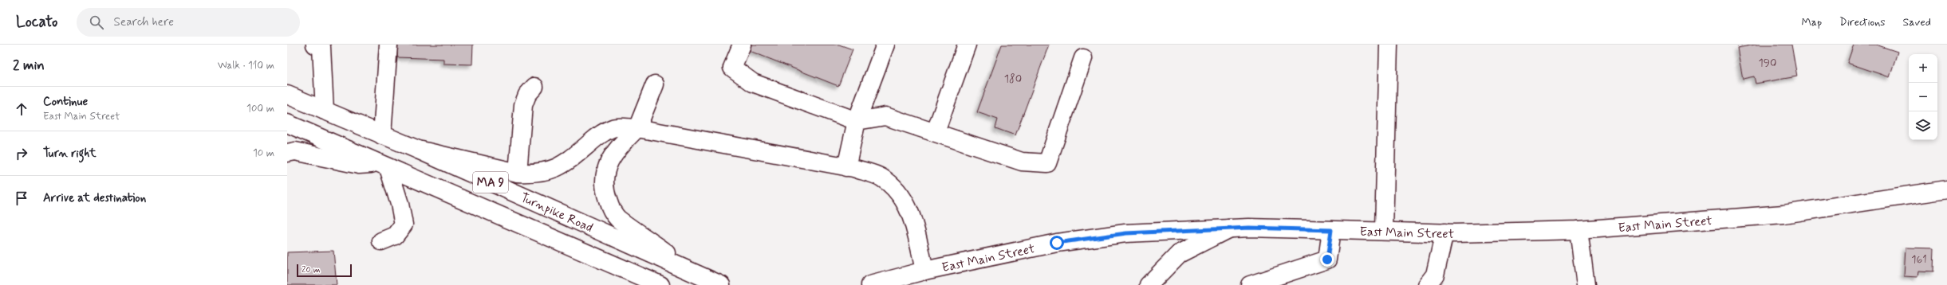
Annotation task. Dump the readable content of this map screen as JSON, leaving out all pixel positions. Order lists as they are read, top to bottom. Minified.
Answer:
{"streets":{"main road":["MA 9","Turnpike Road","East Main Street"]},"house_numbers":["190","180","161"],"scale_bar":"20 m","page":{"header":"Locato","search":"Search here","nav":["Map","Directions","Saved"],"heading":["2 min","Walk · 110 m"],"map_buttons":["+","−"],"list":[["Continue","East Main Street","100 m"],["Turn right","10 m"],"Arrive at destination"],"scale":"20 m"}}
